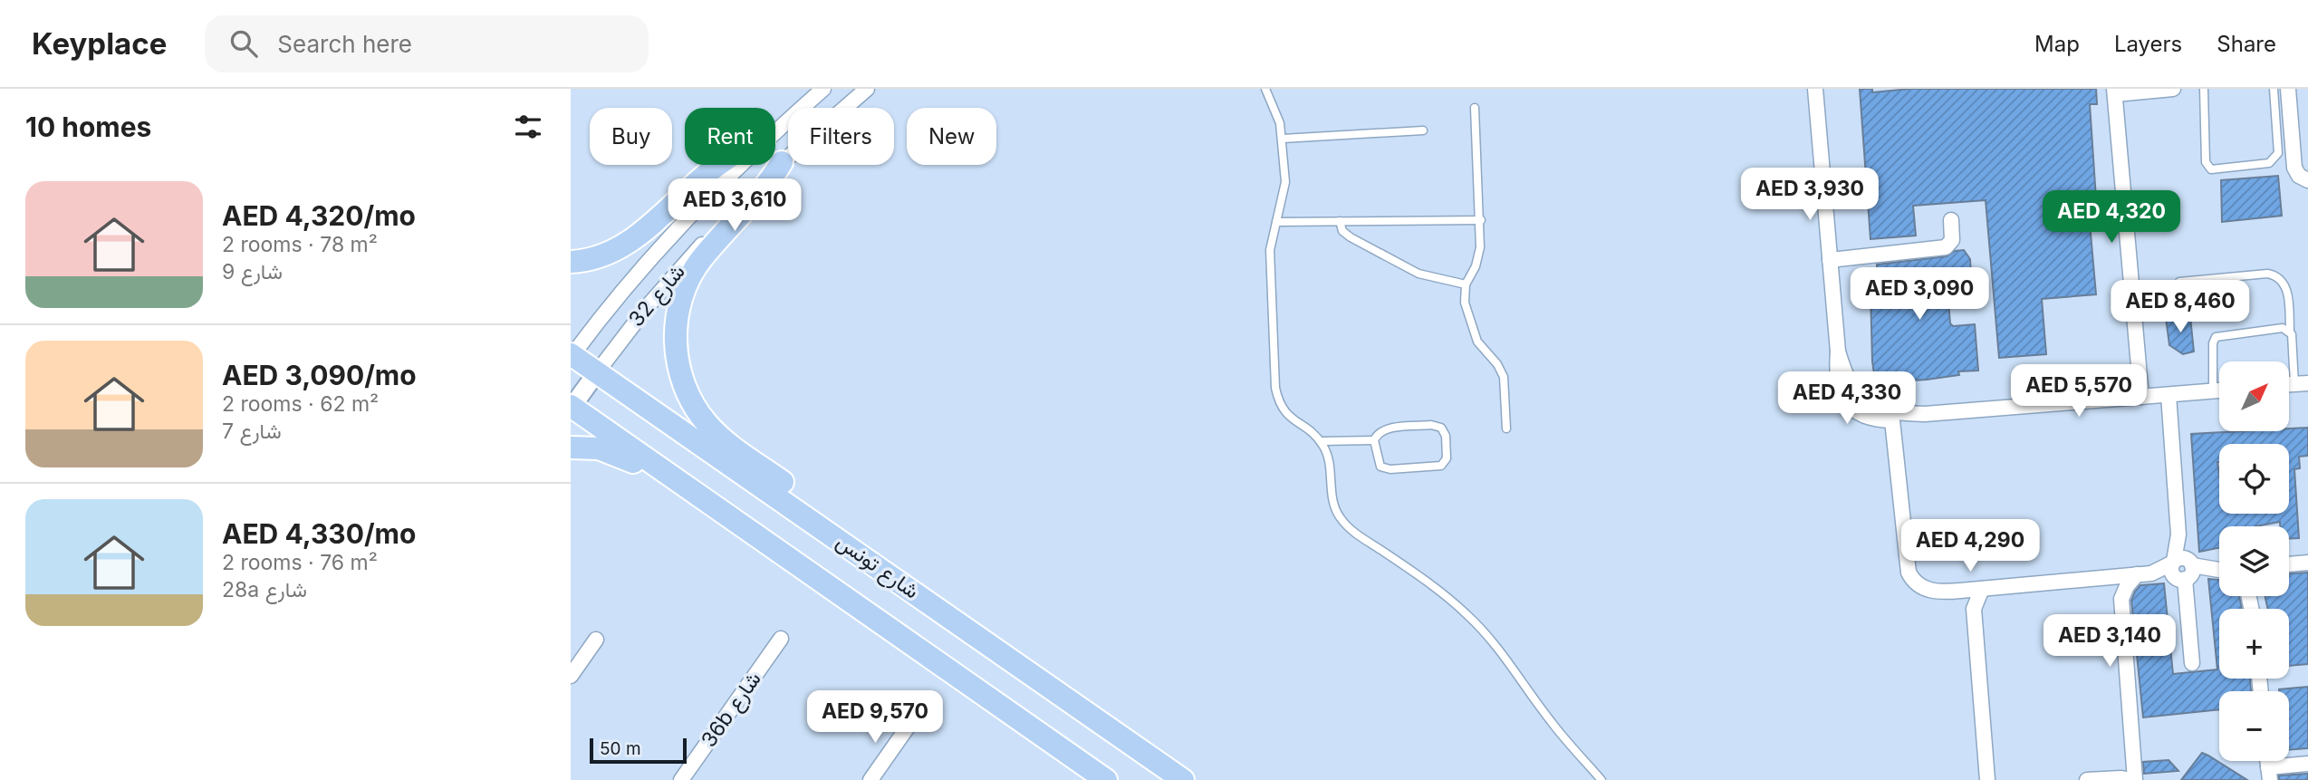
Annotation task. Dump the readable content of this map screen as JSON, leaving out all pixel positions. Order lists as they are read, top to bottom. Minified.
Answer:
{"streets":{"main road":["شارع تونس"],"street":["شارع 32","36b شارع"]},"crossings":[["شارع 32","شارع تونس"]],"scale_bar":"50 m","north":"top right","page":{"header":"Keyplace","search":"Search here","nav":["Map","Layers","Share"],"heading":"10 homes","chip":["Buy","Rent","Filters","New"],"list":[{"name":"AED 4,320/mo","note":"2 rooms · 78 m² · شارع 9"},{"name":"AED 3,090/mo","note":"2 rooms · 62 m² · شارع 7"},{"name":"AED 4,330/mo","note":"2 rooms · 76 m² · 28a شارع"}],"price":["AED 3,930","AED 3,610","AED 4,320","AED 3,090","AED 8,460","AED 5,570","AED 4,330","AED 4,290","AED 3,140","AED 9,570"],"map_buttons":["+","−"],"scale":"50 m"}}
